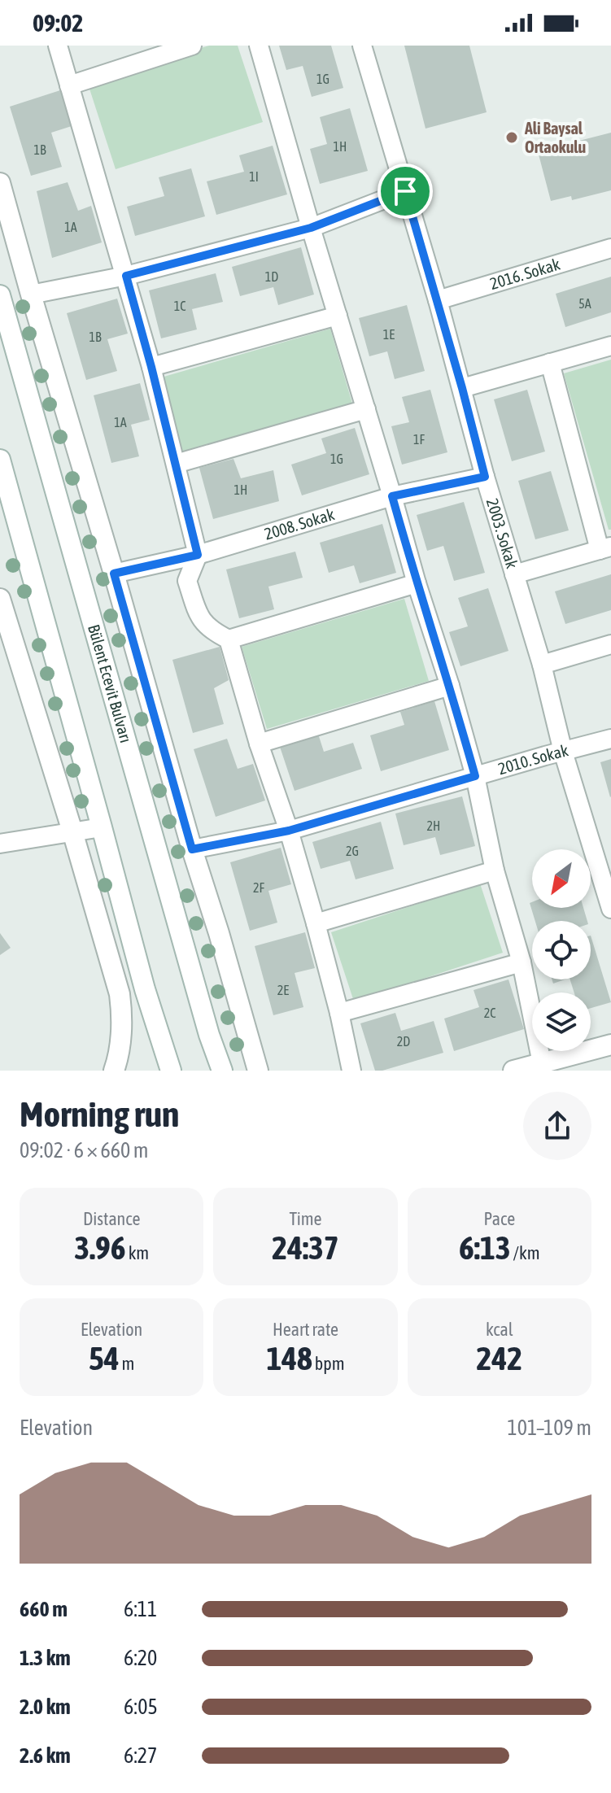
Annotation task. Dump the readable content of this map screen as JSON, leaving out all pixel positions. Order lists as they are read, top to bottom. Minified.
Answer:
{"streets":{"street":["2016. Sokak","2008. Sokak","2003. Sokak","Bülent Ecevit Bulvarı","2010. Sokak"]},"crossings":[["2016. Sokak","2003. Sokak"],["2008. Sokak","2003. Sokak"],["2003. Sokak","2010. Sokak"]],"places":["Ali Baysal Ortaokulu"],"house_numbers":["1G","1H","1B","1I","1A","1D","5A","1C","1E","1B","1A","1F","1G","1H","2H","2G","2F","2E","2C","2D"],"north":"bottom left","page":{"status":"09:02","heading":["Morning run","09:02 · 6 × 660 m"],"stats":[["Distance","3.96 km"],["Time","24:37"],["Pace","6:13 /km"],["Elevation","54 m"],["Heart rate","148 bpm"],["kcal","242"]],"chart":["Elevation","101–109 m"],"list":[{"name":"660 m","note":"6:11"},{"name":"1.3 km","note":"6:20"},{"name":"2.0 km","note":"6:05"},{"name":"2.6 km","note":"6:27"}]}}
